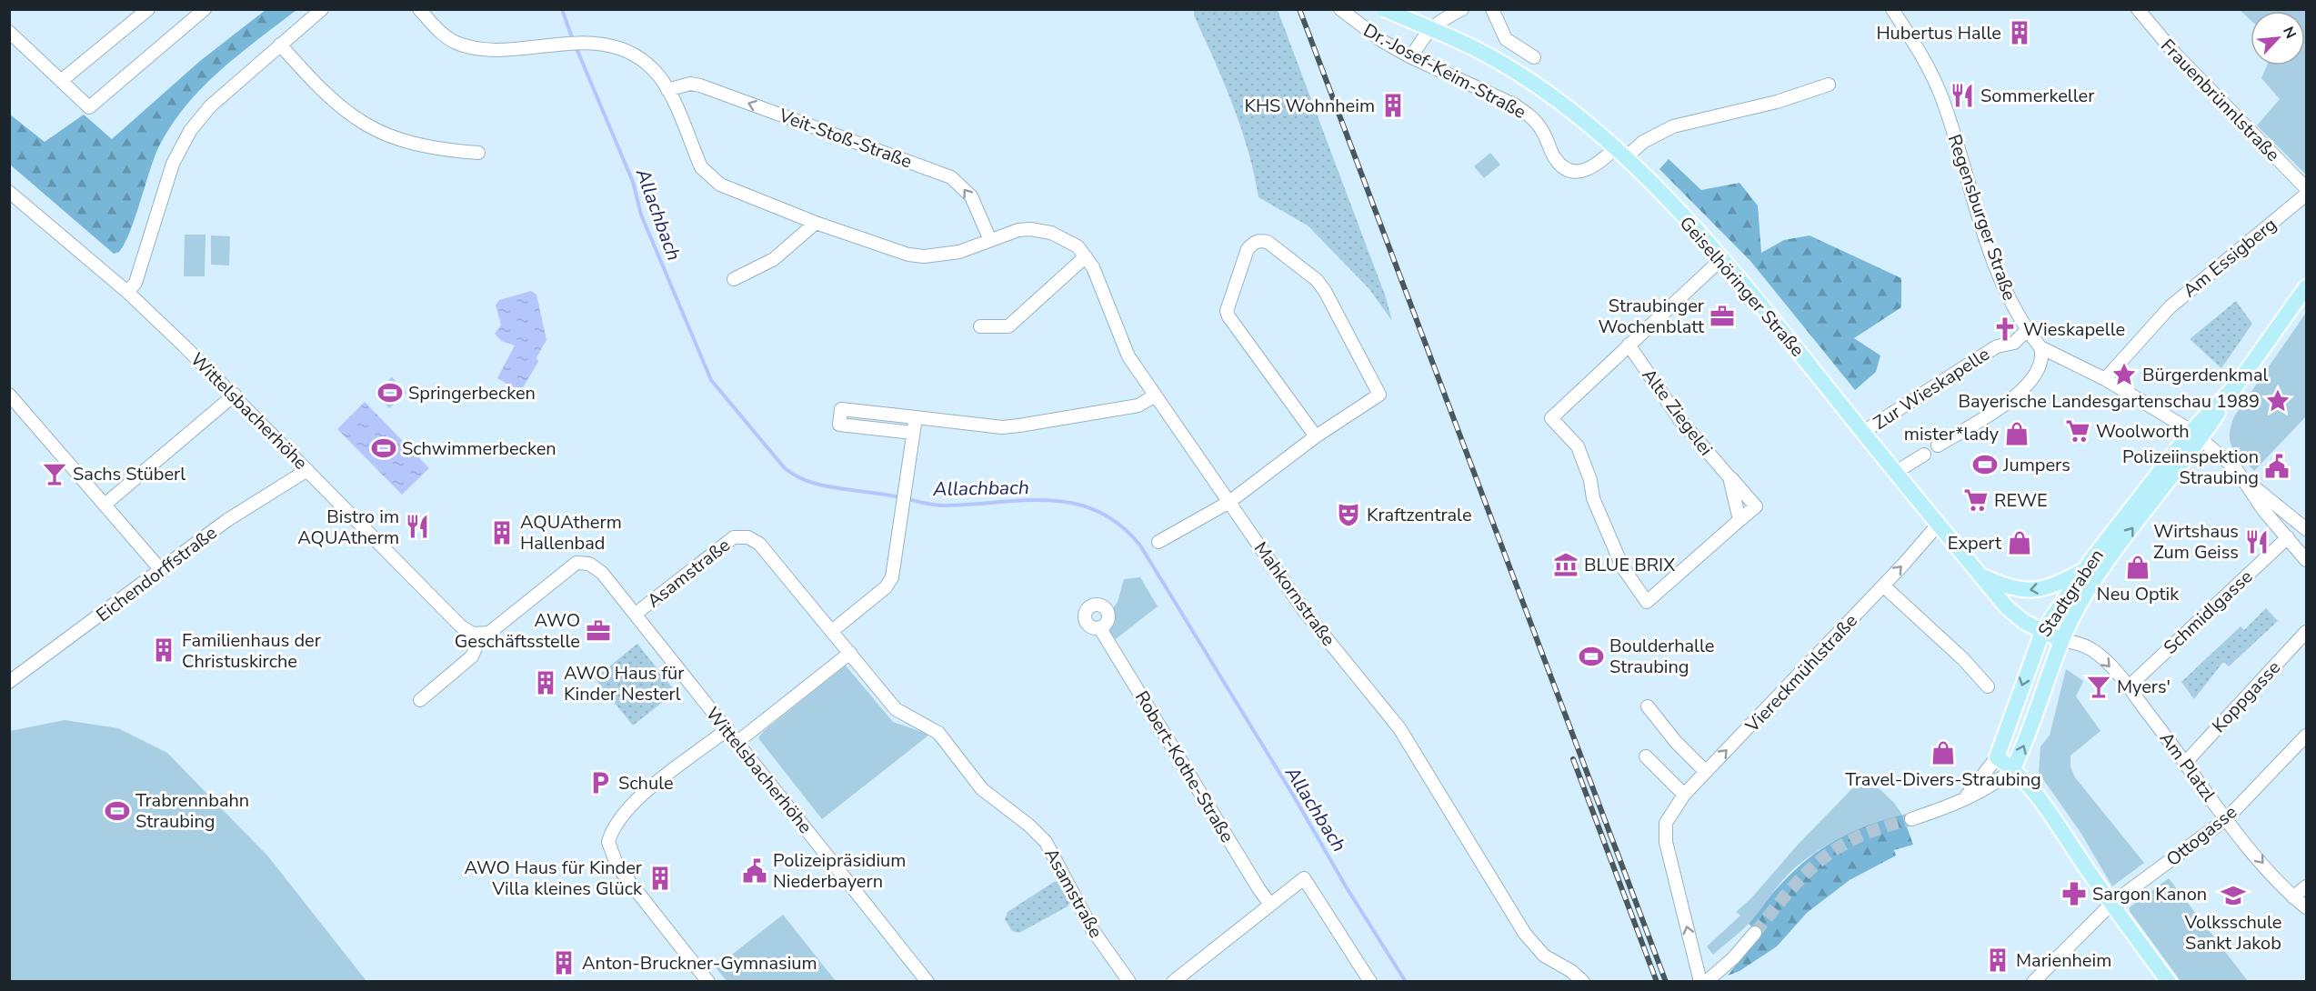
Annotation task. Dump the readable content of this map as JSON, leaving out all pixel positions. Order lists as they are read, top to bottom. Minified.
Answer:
{"streets":{"main road":["Geiselhöringer Straße","Stadtgraben"],"street":["Dr.-Josef-Keim-Straße","Frauenbrünnlstraße","Veit-Stoß-Straße","Regensburger Straße","Am Essigberg","Zur Wieskapelle","Wittelsbacherhöhe","Alte Ziegelei","Asamstraße","Eichendorffstraße","Mahkornstraße","Schmidlgasse","Viereckmühlstraße","Koppgasse","Robert-Kothe-Straße","Am Platzl","Ottogasse"]},"crossings":[["Dr.-Josef-Keim-Straße","Geiselhöringer Straße"],["Regensburger Straße","Zur Wieskapelle"],["Geiselhöringer Straße","Zur Wieskapelle"],["Geiselhöringer Straße","Alte Ziegelei"],["Geiselhöringer Straße","Stadtgraben"],["Geiselhöringer Straße","Viereckmühlstraße"],["Geiselhöringer Straße","Am Platzl"],["Wittelsbacherhöhe","Asamstraße"],["Wittelsbacherhöhe","Eichendorffstraße"],["Stadtgraben","Am Platzl"],["Schmidlgasse","Am Platzl"],["Koppgasse","Am Platzl"],["Am Platzl","Ottogasse"]],"one_way":["Viereckmühlstraße","Am Platzl"],"water":["Allachbach"],"places":{"building":["Hubertus Halle","KHS Wohnheim","AQUAtherm Hallenbad","Familienhaus der Christuskirche","AWO Haus für Kinder Nesterl","AWO Haus für Kinder Villa kleines Glück","Marienheim","Anton-Bruckner-Gymnasium"],"restaurant":["Sommerkeller","Bistro im AQUAtherm","Wirtshaus Zum Geiss"],"office":["Straubinger Wochenblatt","AWO Geschäftsstelle"],"church":["Wieskapelle"],"place":["Bürgerdenkmal","Bayerische Landesgartenschau 1989"],"sports":["Springerbecken","Schwimmerbecken","Jumpers","Boulderhalle Straubing","Trabrennbahn Straubing"],"supermarket":["Woolworth","REWE"],"shop":["mister*lady","Expert","Neu Optik","Travel-Divers-Straubing"],"public building":["Polizeiinspektion Straubing","Polizeipräsidium Niederbayern"],"bar":["Sachs Stüberl","Myers'"],"theatre":["Kraftzentrale"],"museum":["BLUE BRIX"],"parking":["Schule"],"pharmacy":["Sargon Kanon"],"school or university":["Volksschule Sankt Jakob"]},"north":"top right"}
